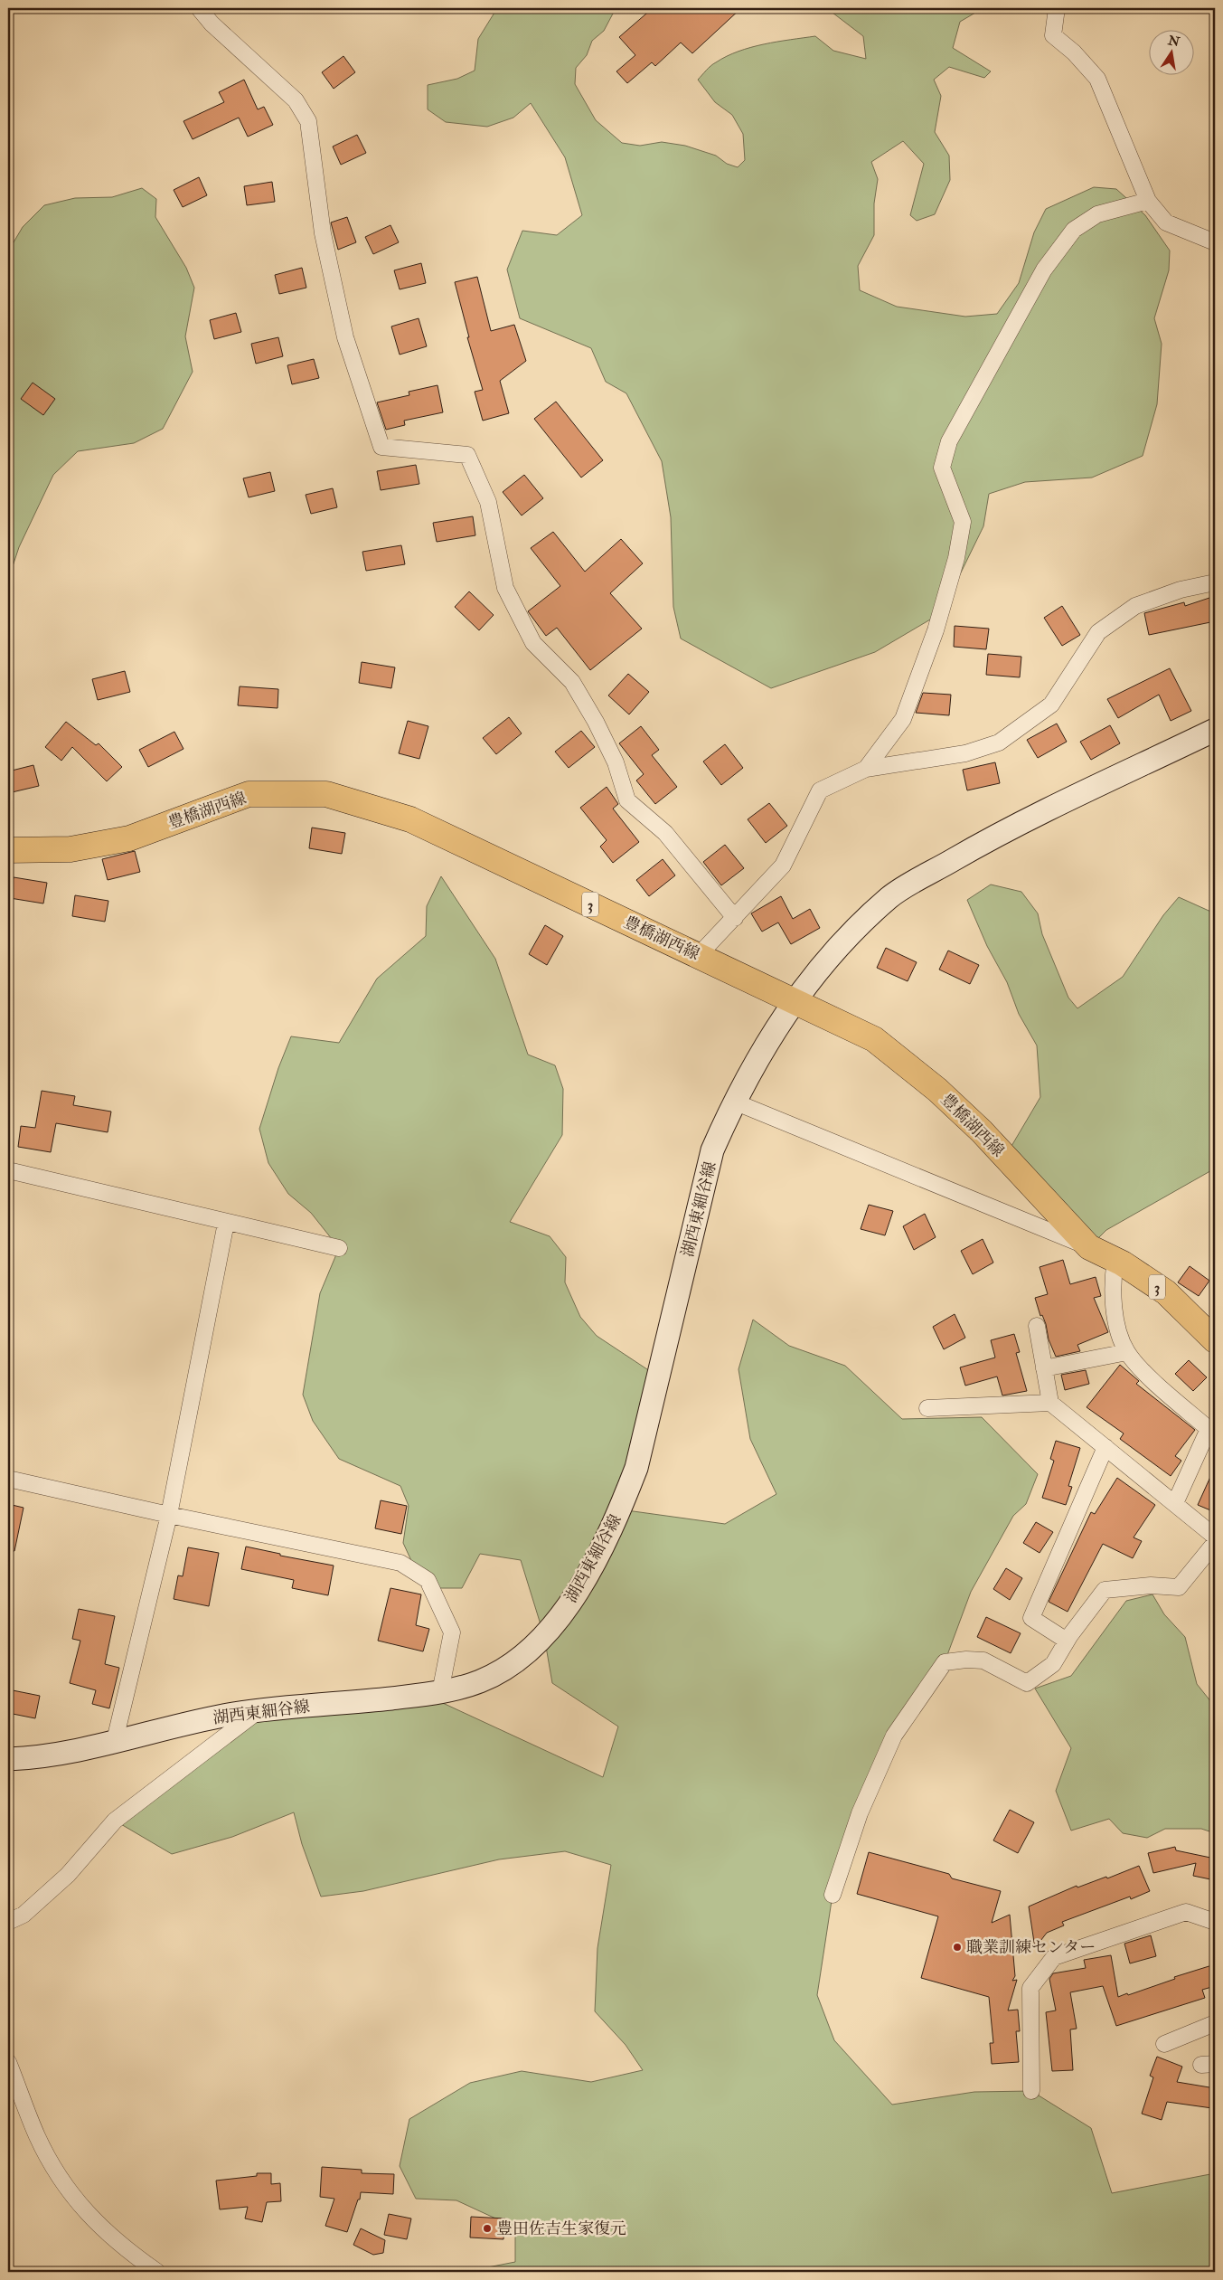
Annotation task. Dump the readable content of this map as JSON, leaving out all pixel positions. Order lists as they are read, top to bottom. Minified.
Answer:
{"streets":{"main road":["豊橋湖西線","3","湖西東細谷線"]},"crossings":[["豊橋湖西線","湖西東細谷線"]],"places":["職業訓練センター","豊田佐吉生家復元"],"north":"top"}
